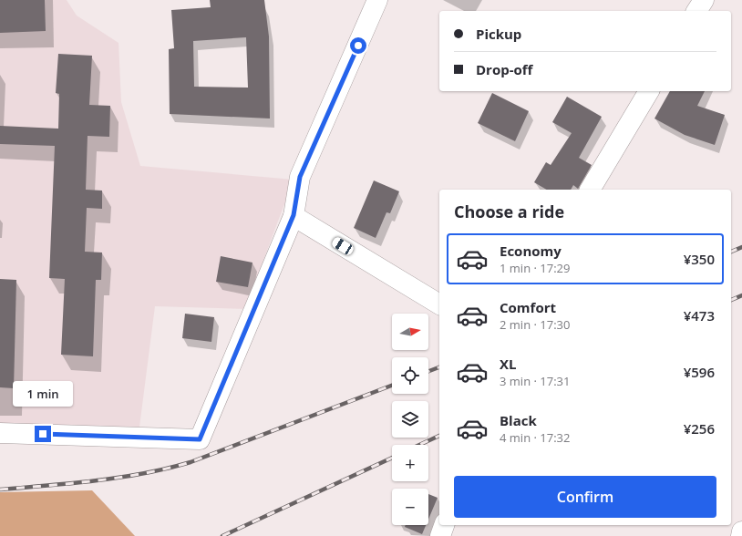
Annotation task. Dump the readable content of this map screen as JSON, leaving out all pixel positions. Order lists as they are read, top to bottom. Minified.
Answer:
{"north":"right","page":{"banner":["Pickup","Drop-off"],"heading":"Choose a ride","list":[{"name":"Economy","note":"1 min · 17:29","value":"¥350"},{"name":"Comfort","note":"2 min · 17:30","value":"¥473"},{"name":"XL","note":"3 min · 17:31","value":"¥596"},{"name":"Black","note":"4 min · 17:32","value":"¥256"}],"map_buttons":["+","−"],"bubble":"1 min","buttons":"Confirm"}}
